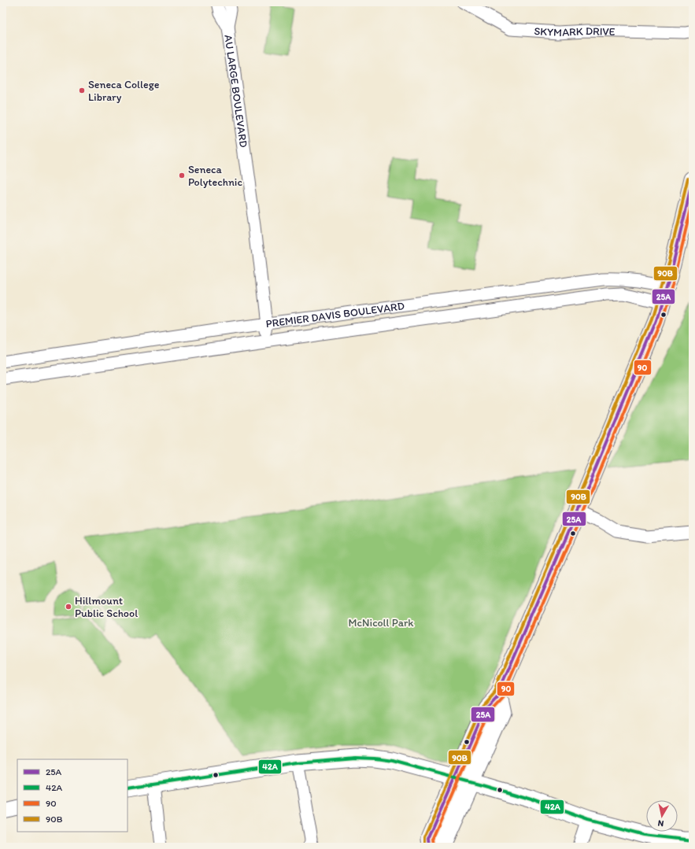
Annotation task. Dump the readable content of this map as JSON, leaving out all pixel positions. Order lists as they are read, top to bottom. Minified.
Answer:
{"streets":{"street":["SKYMARK DRIVE","AU LARGE BOULEVARD","PREMIER DAVIS BOULEVARD"]},"crossings":[["AU LARGE BOULEVARD","PREMIER DAVIS BOULEVARD"]],"parks":["McNicoll Park"],"places":["Seneca College Library","Seneca Polytechnic","Hillmount Public School"],"lines":["transit line 90B","transit line 25A","transit line 90","transit line 42A"],"legend":["25A","42A","90","90B"],"north":"bottom"}
